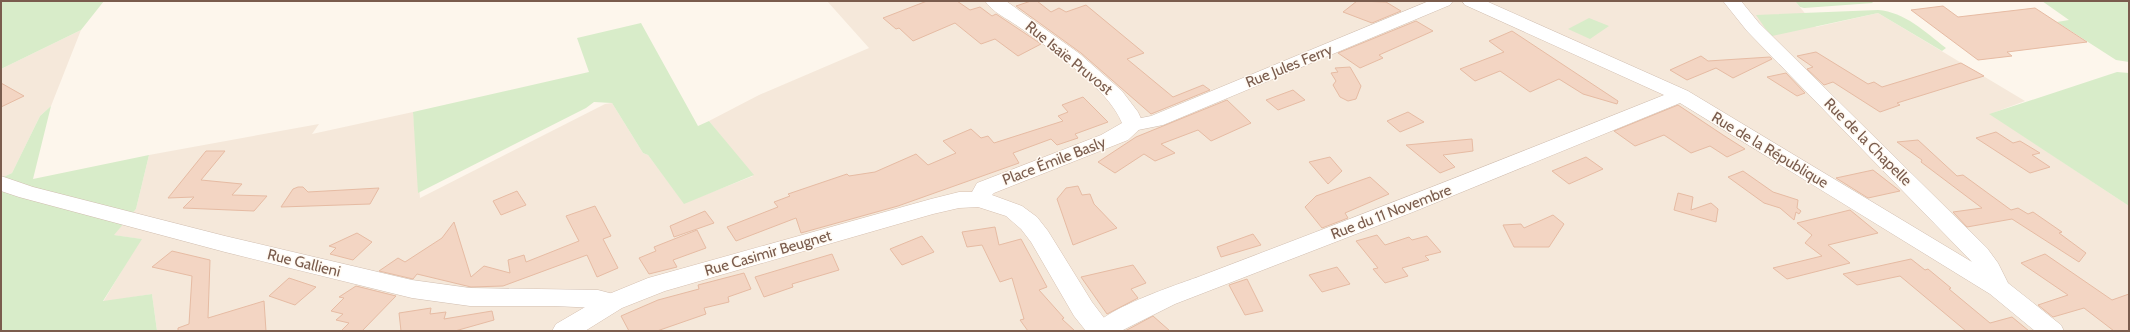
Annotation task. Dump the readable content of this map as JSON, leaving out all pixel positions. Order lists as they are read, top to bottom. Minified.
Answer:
{"streets":{"street":["Rue Isaïe Pruvost","Rue Jules Ferry","Rue de la Chapelle","Rue de la République","Place Émile Basly","Rue du 11 Novembre","Rue Casimir Beugnet","Rue Gallieni"]},"crossings":[["Rue Isaïe Pruvost","Rue Jules Ferry"],["Rue Isaïe Pruvost","Place Émile Basly"],["Rue Jules Ferry","Place Émile Basly"],["Rue de la Chapelle","Rue de la République"],["Rue de la République","Rue du 11 Novembre"],["Place Émile Basly","Rue Casimir Beugnet"],["Rue Casimir Beugnet","Rue Gallieni"]]}
